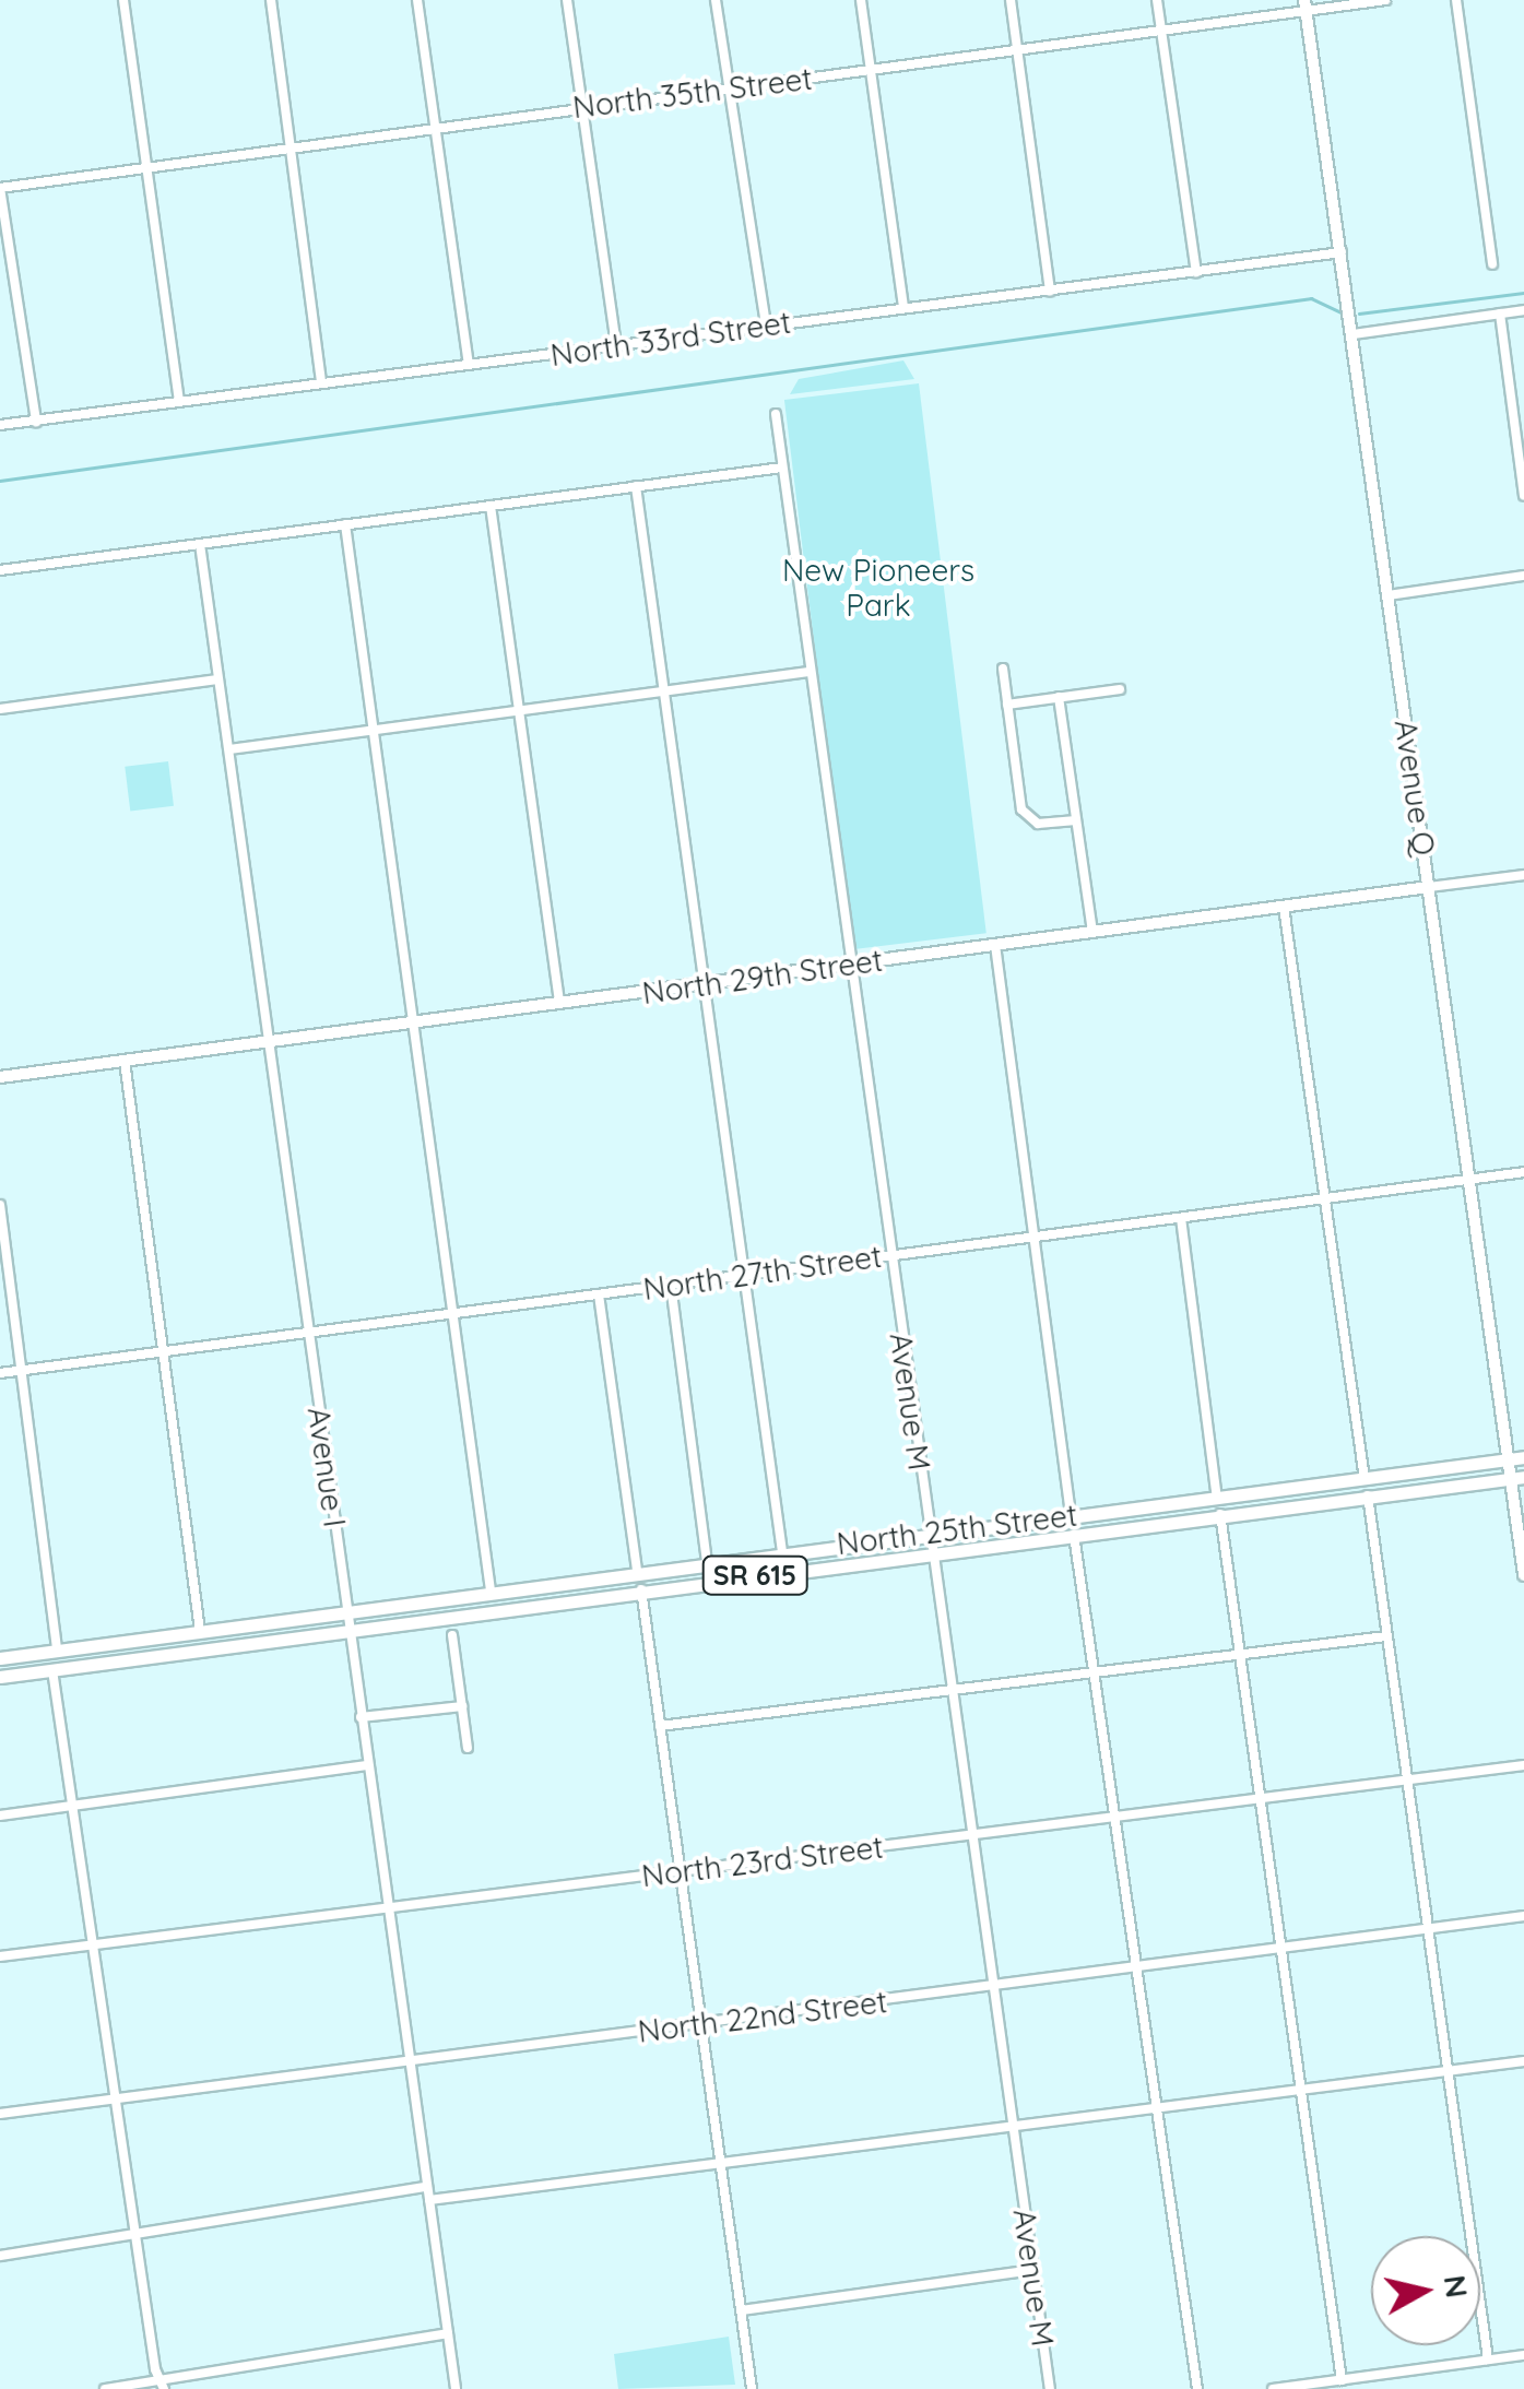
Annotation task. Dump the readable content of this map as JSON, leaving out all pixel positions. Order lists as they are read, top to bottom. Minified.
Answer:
{"streets":{"main road":["North 25th Street","SR 615"],"street":["North 35th Street","North 33rd Street","Avenue Q","North 29th Street","North 27th Street","Avenue M","Avenue I","North 23rd Street","North 22nd Street"]},"crossings":[["North 35th Street","Avenue Q"],["North 33rd Street","Avenue Q"],["Avenue Q","North 29th Street"],["Avenue Q","North 27th Street"],["Avenue Q","North 25th Street"],["North 29th Street","Avenue M"],["North 29th Street","Avenue I"],["North 27th Street","Avenue M"],["North 27th Street","Avenue I"],["Avenue M","North 25th Street"],["Avenue M","North 23rd Street"],["Avenue M","North 22nd Street"],["Avenue I","North 25th Street"],["Avenue I","North 23rd Street"],["Avenue I","North 22nd Street"]],"parks":["New Pioneers Park"],"north":"right"}
